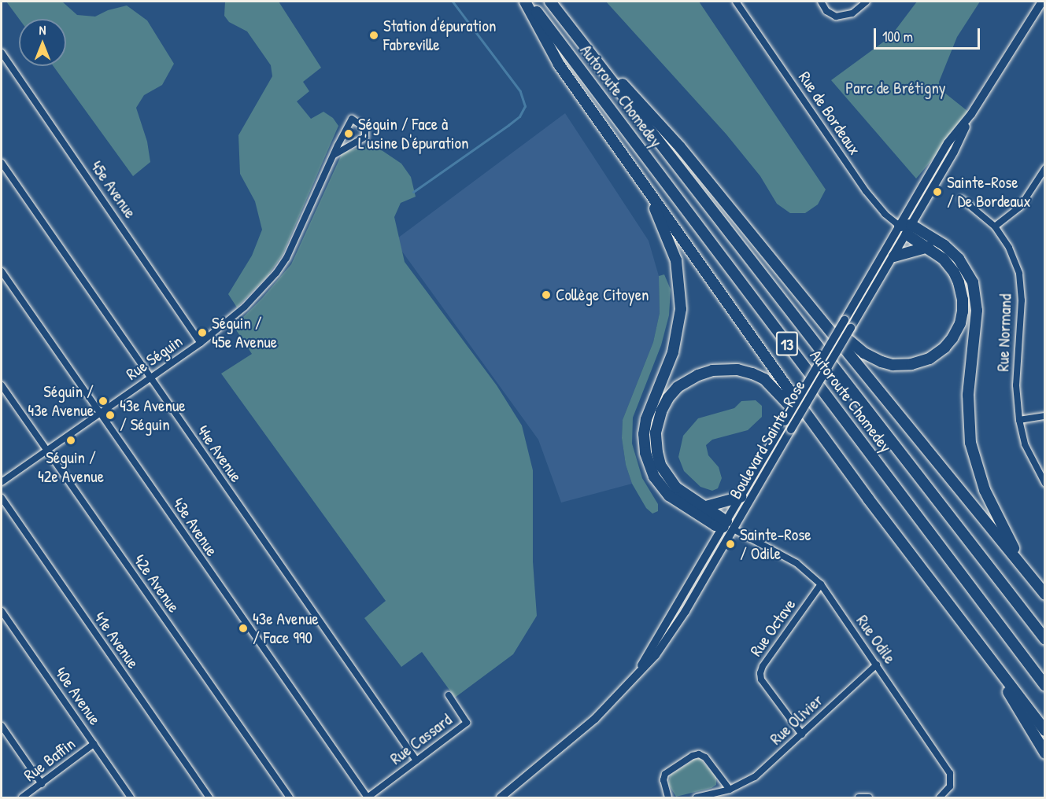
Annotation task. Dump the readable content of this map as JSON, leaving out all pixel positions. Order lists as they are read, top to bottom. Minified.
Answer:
{"streets":{"highway":["Autoroute Chomedey","13"],"street":["Rue de Bordeaux","45e Avenue","Rue Normand","Rue Séguin","Boulevard Sainte-Rose","44e Avenue","43e Avenue","42e Avenue","Rue Octave","Rue Odile","41e Avenue","40e Avenue","Rue Olivier","Rue Cassard","Rue Baffin"]},"crossings":[["Rue de Bordeaux","Boulevard Sainte-Rose"],["45e Avenue","Rue Séguin"],["Rue Séguin","44e Avenue"],["Rue Séguin","43e Avenue"],["Rue Séguin","42e Avenue"],["Boulevard Sainte-Rose","Rue Odile"],["44e Avenue","Rue Cassard"],["43e Avenue","Rue Cassard"],["Rue Octave","Rue Odile"],["Rue Octave","Rue Olivier"],["Rue Odile","Rue Olivier"],["40e Avenue","Rue Baffin"]],"parks":["Parc de Brétigny"],"places":["Station d'épuration Fabreville","Séguin / Face à L'usine D'épuration","Sainte-Rose / De Bordeaux","Collège Citoyen","Séguin / 45e Avenue","Séguin / 43e Avenue","43e Avenue / Séguin","Séguin / 42e Avenue","Sainte-Rose / Odile","43e Avenue / Face 990"],"scale_bar":"100 m","north":"top"}
